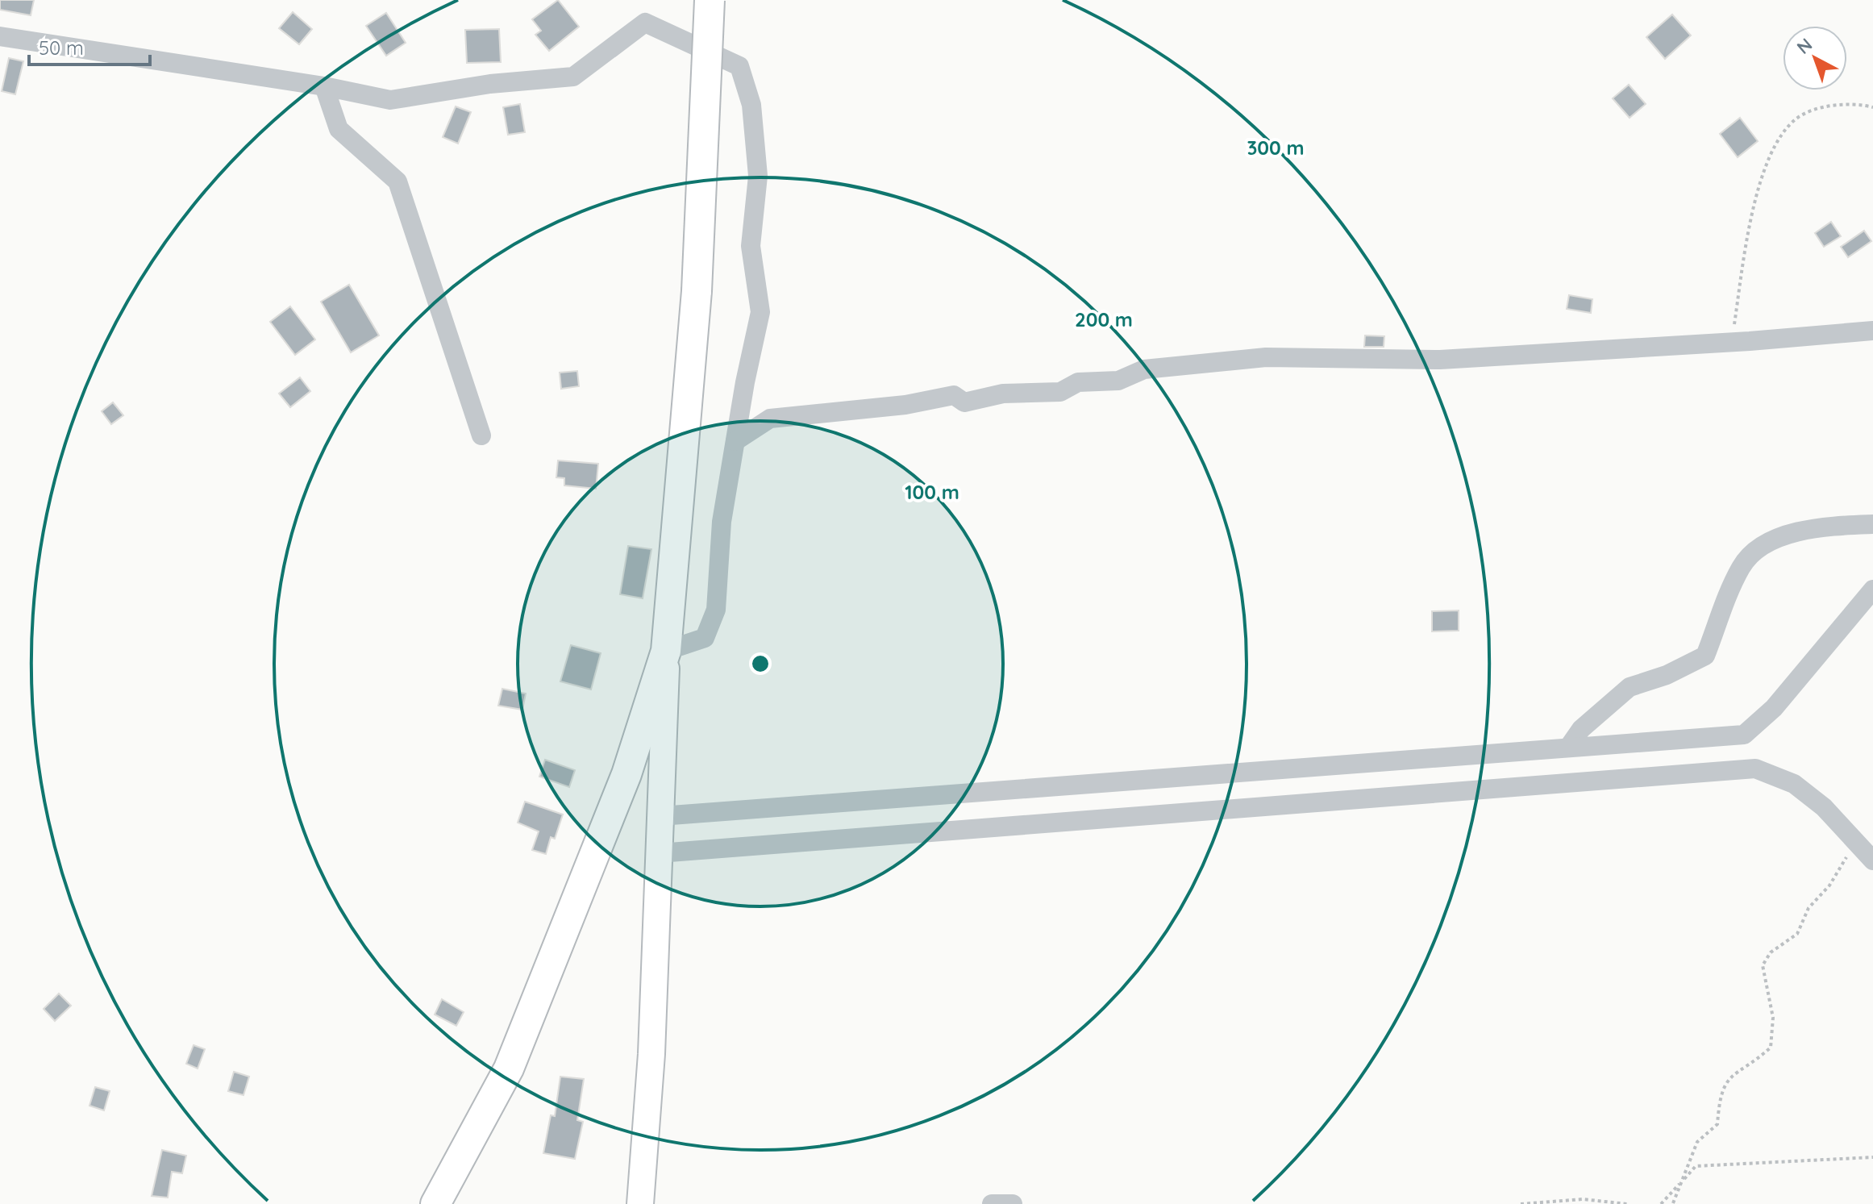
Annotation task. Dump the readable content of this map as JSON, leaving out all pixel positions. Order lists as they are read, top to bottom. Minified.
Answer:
{"scale_bar":"50 m","north":"top left","rings":["300 m","200 m","100 m"]}
